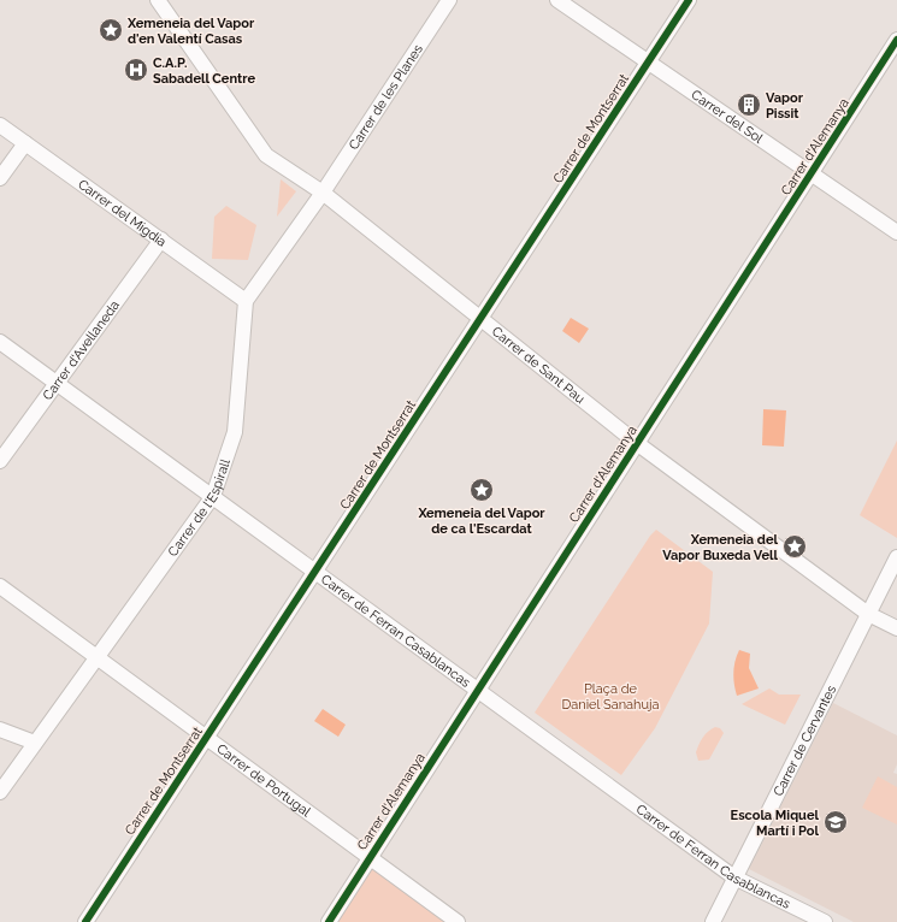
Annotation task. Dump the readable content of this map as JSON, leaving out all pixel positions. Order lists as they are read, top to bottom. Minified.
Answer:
{"streets":{"street":["Carrer de les Planes","Carrer del Sol","Carrer de Montserrat","Carrer d'Alemanya","Carrer del Migdia","Carrer d'Avellaneda","Carrer de Sant Pau","Carrer de l'Espirall","Carrer de Ferran Casablancas","Carrer de Cervantes","Carrer de Portugal"]},"crossings":[["Carrer de les Planes","Carrer de Sant Pau"],["Carrer de les Planes","Carrer de l'Espirall"],["Carrer del Sol","Carrer de Montserrat"],["Carrer del Sol","Carrer d'Alemanya"],["Carrer de Montserrat","Carrer de Sant Pau"],["Carrer de Montserrat","Carrer de Ferran Casablancas"],["Carrer de Montserrat","Carrer de Portugal"],["Carrer d'Alemanya","Carrer de Sant Pau"],["Carrer d'Alemanya","Carrer de Ferran Casablancas"],["Carrer d'Alemanya","Carrer de Portugal"],["Carrer del Migdia","Carrer d'Avellaneda"],["Carrer del Migdia","Carrer de l'Espirall"],["Carrer d'Avellaneda","Carrer de Ferran Casablancas"],["Carrer de Sant Pau","Carrer de l'Espirall"],["Carrer de Sant Pau","Carrer de Cervantes"],["Carrer de l'Espirall","Carrer de Ferran Casablancas"],["Carrer de l'Espirall","Carrer de Portugal"],["Carrer de Ferran Casablancas","Carrer de Cervantes"]],"parks":["Plaça de Daniel Sanahuja"],"places":{"place":["Xemeneia del Vapor d'en Valentí Casas","Xemeneia del Vapor de ca l'Escardat","Xemeneia del Vapor Buxeda Vell"],"hospital":["C.A.P. Sabadell Centre"],"building":["Vapor Pissit"],"school or university":["Escola Miquel Martí i Pol"]}}
